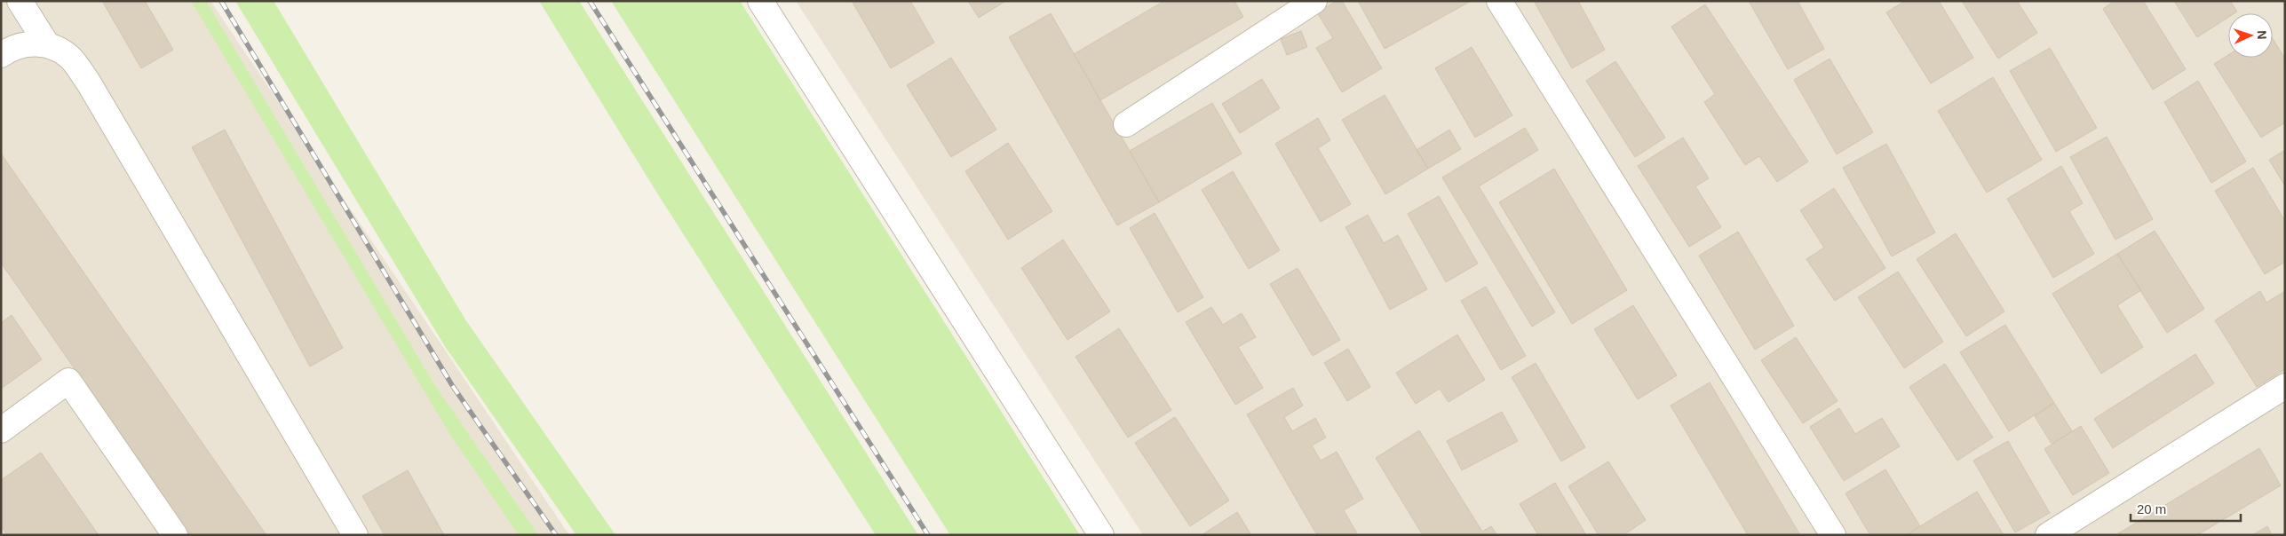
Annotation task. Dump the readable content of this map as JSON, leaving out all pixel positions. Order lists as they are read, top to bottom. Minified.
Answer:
{"scale_bar":"20 m","north":"right"}
